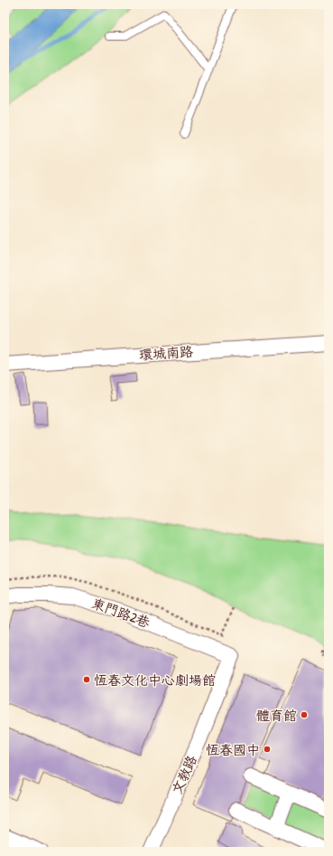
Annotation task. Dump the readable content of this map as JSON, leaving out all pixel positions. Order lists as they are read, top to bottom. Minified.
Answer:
{"streets":{"street":["環城南路","東門路2巷","文教路"]},"crossings":[["東門路2巷","文教路"]],"places":["恆春文化中心劇場館","體育館","恆春國中"]}
